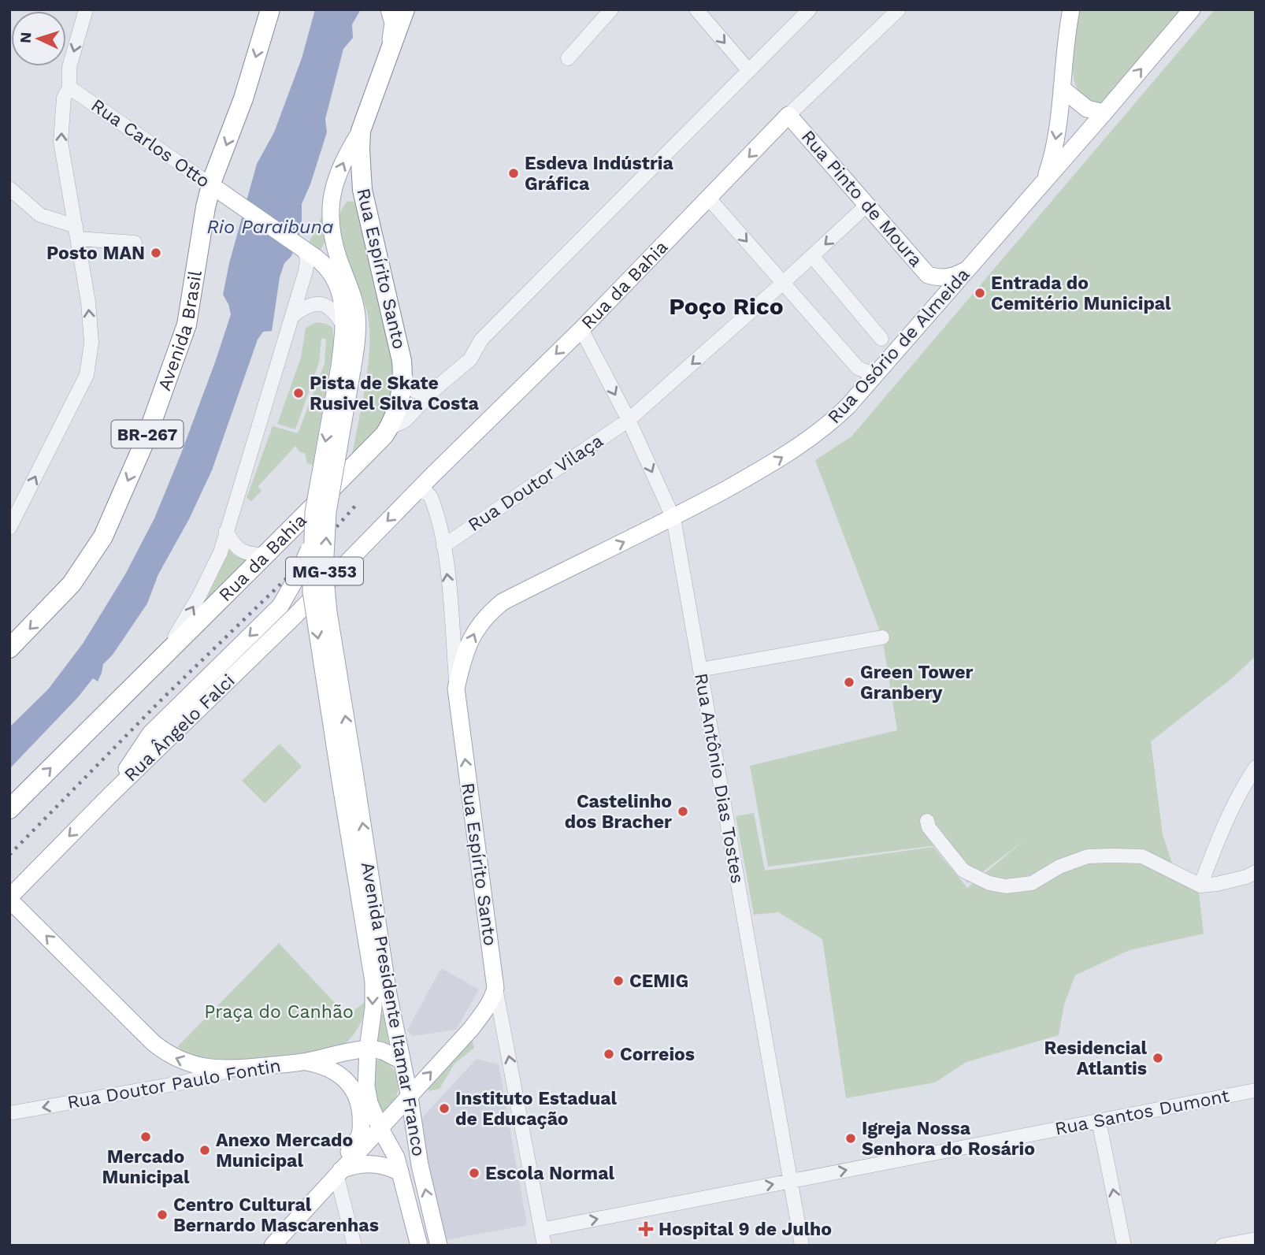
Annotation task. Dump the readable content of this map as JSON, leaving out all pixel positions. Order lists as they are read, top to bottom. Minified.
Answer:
{"streets":{"highway":["Rua Espírito Santo","Rua da Bahia","Avenida Brasil","BR-267"],"main road":["Rua Carlos Otto","Rua Pinto de Moura","Rua Osório de Almeida","MG-353","Rua Ângelo Falci","Avenida Presidente Itamar Franco","Rua Doutor Paulo Fontin"],"street":["Rua Doutor Vilaça","Rua Antônio Dias Tostes","Rua Santos Dumont"]},"crossings":[["Rua Carlos Otto","Avenida Brasil"],["Rua Carlos Otto","MG-353"],["Rua Pinto de Moura","Rua da Bahia"],["Rua Pinto de Moura","Rua Osório de Almeida"],["Rua Pinto de Moura","Rua Doutor Vilaça"],["Rua Espírito Santo","Rua da Bahia"],["Rua Espírito Santo","Rua Osório de Almeida"],["Rua Espírito Santo","Rua Doutor Vilaça"],["Rua Espírito Santo","MG-353"],["Rua Espírito Santo","Rua Santos Dumont"],["Rua da Bahia","Rua Ângelo Falci"],["Rua da Bahia","Rua Antônio Dias Tostes"],["Rua Osório de Almeida","Rua Antônio Dias Tostes"],["Rua Doutor Vilaça","Rua Antônio Dias Tostes"],["MG-353","Avenida Presidente Itamar Franco"],["Rua Antônio Dias Tostes","Rua Santos Dumont"],["Avenida Presidente Itamar Franco","Rua Doutor Paulo Fontin"]],"one_way":["Rua Espírito Santo","Avenida Brasil","Rua Osório de Almeida","Rua Doutor Vilaça","Rua Doutor Paulo Fontin","Rua Santos Dumont"],"districts":["Poço Rico"],"water":["Rio Paraibuna"],"parks":["Praça do Canhão"],"places":{"other":["Esdeva Indústria Gráfica","Posto MAN","Entrada do Cemitério Municipal","Pista de Skate Rusivel Silva Costa","Green Tower Granbery","Castelinho dos Bracher","CEMIG","Correios","Residencial Atlantis","Instituto Estadual de Educação","Mercado Municipal","Igreja Nossa Senhora do Rosário","Anexo Mercado Municipal","Escola Normal","Centro Cultural Bernardo Mascarenhas"],"health":["Hospital 9 de Julho"]},"north":"left"}
